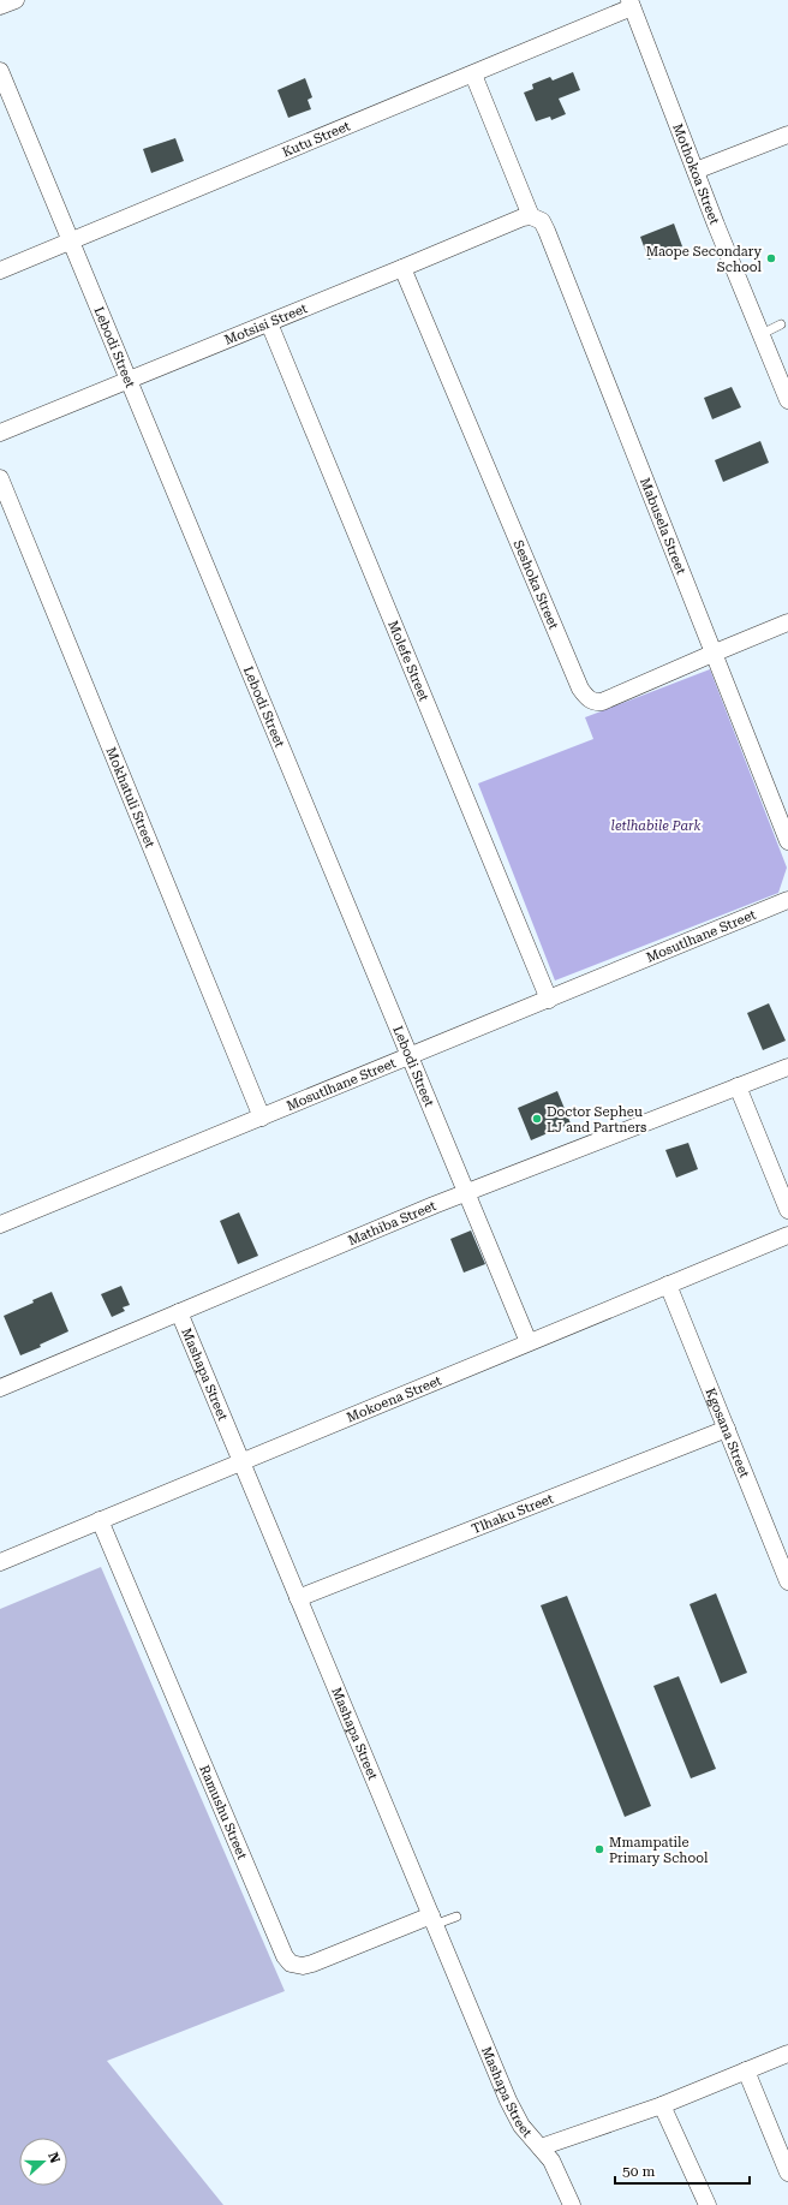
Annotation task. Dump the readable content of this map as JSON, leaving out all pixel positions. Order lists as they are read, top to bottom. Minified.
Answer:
{"streets":{"street":["Kutu Street","Mothokoa Street","Motsisi Street","Lebodi Street","Mabusela Street","Seshoka Street","Molefe Street","Mokhatuli Street","Mosutlhane Street","Mathiba Street","Mashapa Street","Mokoena Street","Kgosana Street","Tlhaku Street","Ramushu Street"]},"crossings":[["Kutu Street","Mothokoa Street"],["Kutu Street","Lebodi Street"],["Motsisi Street","Lebodi Street"],["Motsisi Street","Mabusela Street"],["Motsisi Street","Seshoka Street"],["Motsisi Street","Molefe Street"],["Lebodi Street","Mosutlhane Street"],["Lebodi Street","Mathiba Street"],["Lebodi Street","Mokoena Street"],["Mabusela Street","Seshoka Street"],["Molefe Street","Mosutlhane Street"],["Mokhatuli Street","Mosutlhane Street"],["Mathiba Street","Mashapa Street"],["Mashapa Street","Mokoena Street"],["Mashapa Street","Tlhaku Street"],["Mashapa Street","Ramushu Street"],["Mokoena Street","Kgosana Street"],["Mokoena Street","Ramushu Street"],["Kgosana Street","Tlhaku Street"]],"parks":["letlhabile Park"],"places":["Maope Secondary School","Doctor Sepheu LJ and Partners","Mmampatile Primary School"],"scale_bar":"50 m","north":"right"}
